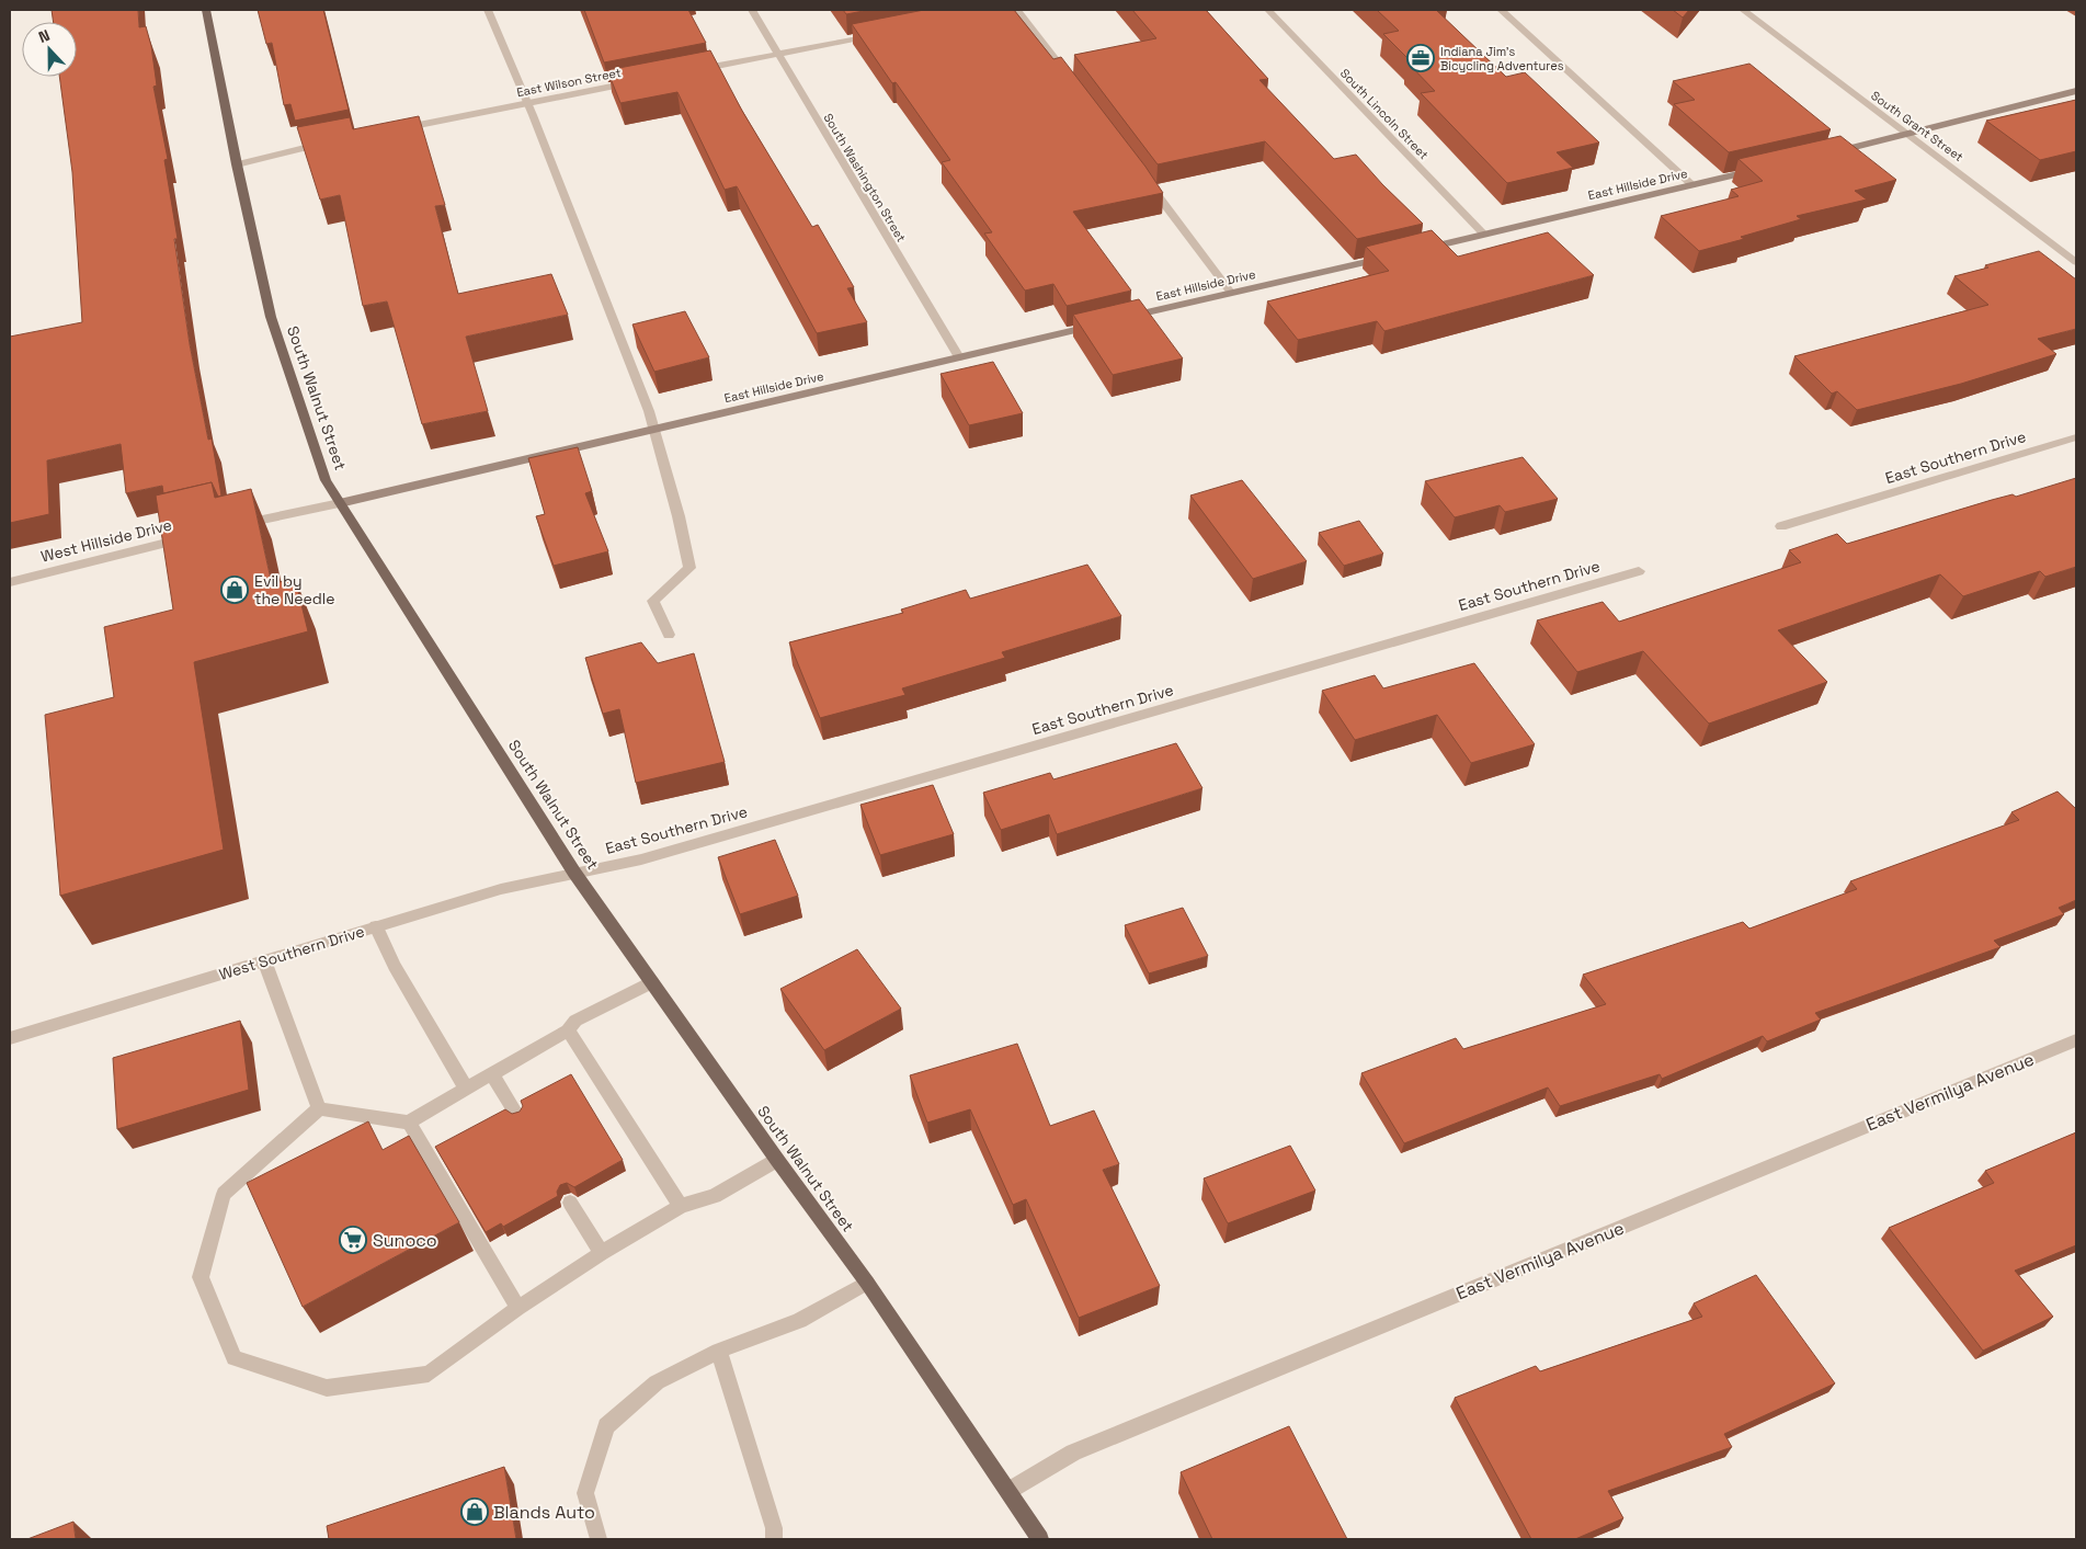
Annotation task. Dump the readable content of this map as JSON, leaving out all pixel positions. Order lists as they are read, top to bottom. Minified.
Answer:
{"streets":{"main road":["East Hillside Drive","South Walnut Street"],"street":["East Wilson Street","South Lincoln Street","South Grant Street","South Washington Street","East Southern Drive","West Hillside Drive","West Southern Drive","East Vermilya Avenue"]},"crossings":[["South Lincoln Street","East Hillside Drive"],["South Washington Street","East Hillside Drive"],["East Hillside Drive","South Walnut Street"],["South Walnut Street","East Southern Drive"],["South Walnut Street","West Southern Drive"],["South Walnut Street","East Vermilya Avenue"],["East Southern Drive","West Southern Drive"]],"places":{"office":["Indiana Jim's Bicycling Adventures"],"shop":["Evil by the Needle","Blands Auto"],"supermarket":["Sunoco"]},"north":"top"}
